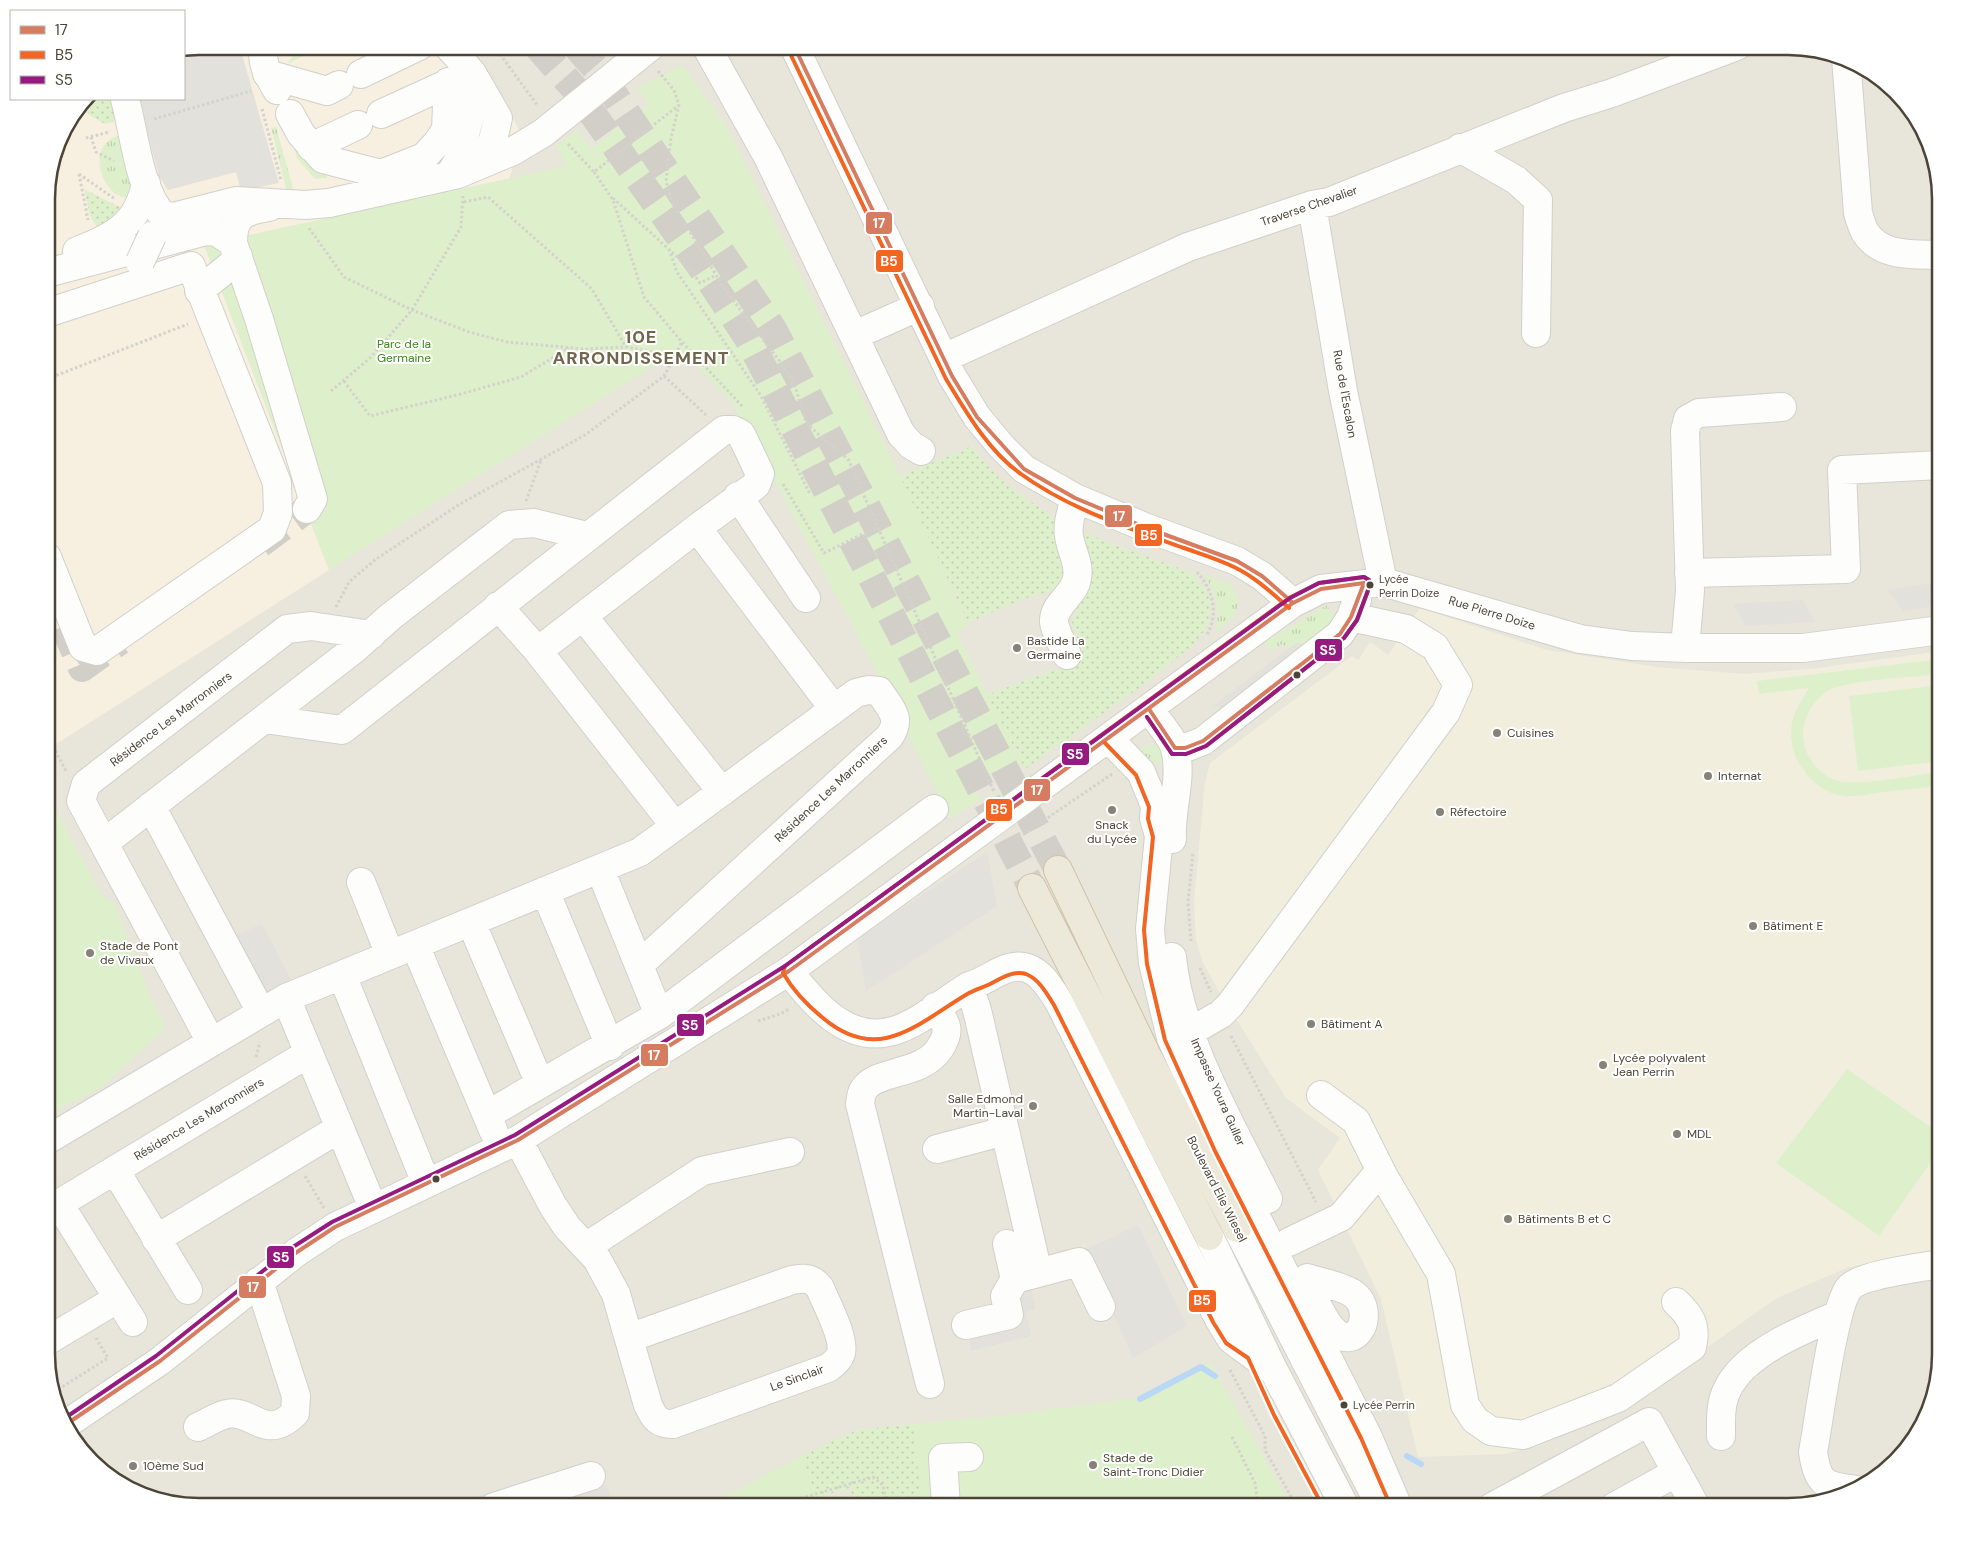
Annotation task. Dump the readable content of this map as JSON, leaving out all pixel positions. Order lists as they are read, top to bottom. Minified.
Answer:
{"streets":{"highway":["Boulevard Elie Wiesel"],"street":["Traverse Chevalier","Rue de l'Escalon","Rue Pierre Doize","Résidence Les Marronniers","Impasse Youra Guller","Le Sinclair"]},"crossings":[["Traverse Chevalier","Rue de l'Escalon"],["Rue de l'Escalon","Rue Pierre Doize"],["Rue Pierre Doize","Le Sinclair"]],"districts":["10E ARRONDISSEMENT"],"parks":["Parc de la Germaine"],"places":["Lycée Perrin Doize","Bastide La Germaine","Cuisines","Internat","Snack du Lycée","Réfectoire","Bâtiment E","Stade de Pont de Vivaux","Bâtiment A","Lycée polyvalent Jean Perrin","Salle Edmond Martin-Laval","MDL","Bâtiments B et C","Lycée Perrin","Stade de Saint-Tronc Didier","10ème Sud"],"lines":["transit line 17","transit line B5","transit line S5"],"legend":["17","B5","S5"]}
